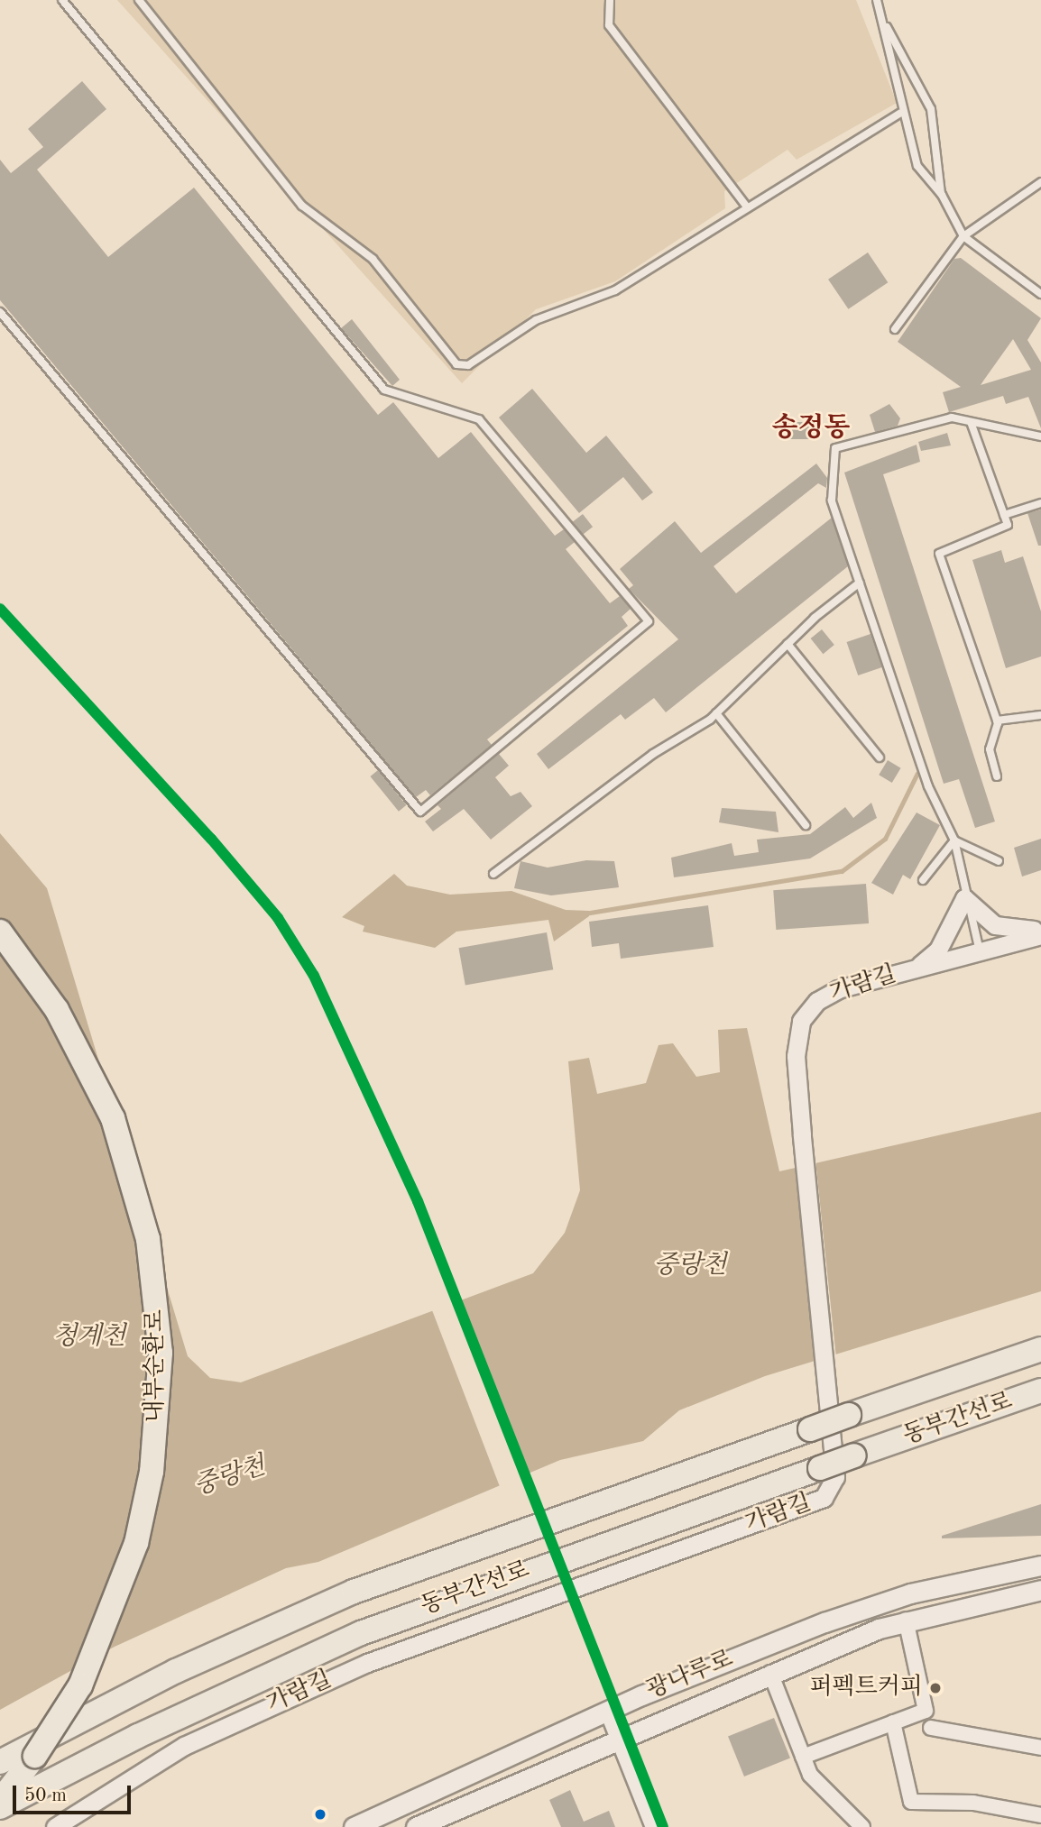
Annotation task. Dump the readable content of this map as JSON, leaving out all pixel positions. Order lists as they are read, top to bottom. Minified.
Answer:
{"streets":{"highway":["내부순환로","동부간선로"],"main road":["광나루로"],"street":["가람길"]},"districts":["송정동"],"water":["중랑천","청계천"],"places":["퍼펙트커피"],"scale_bar":"50 m"}
